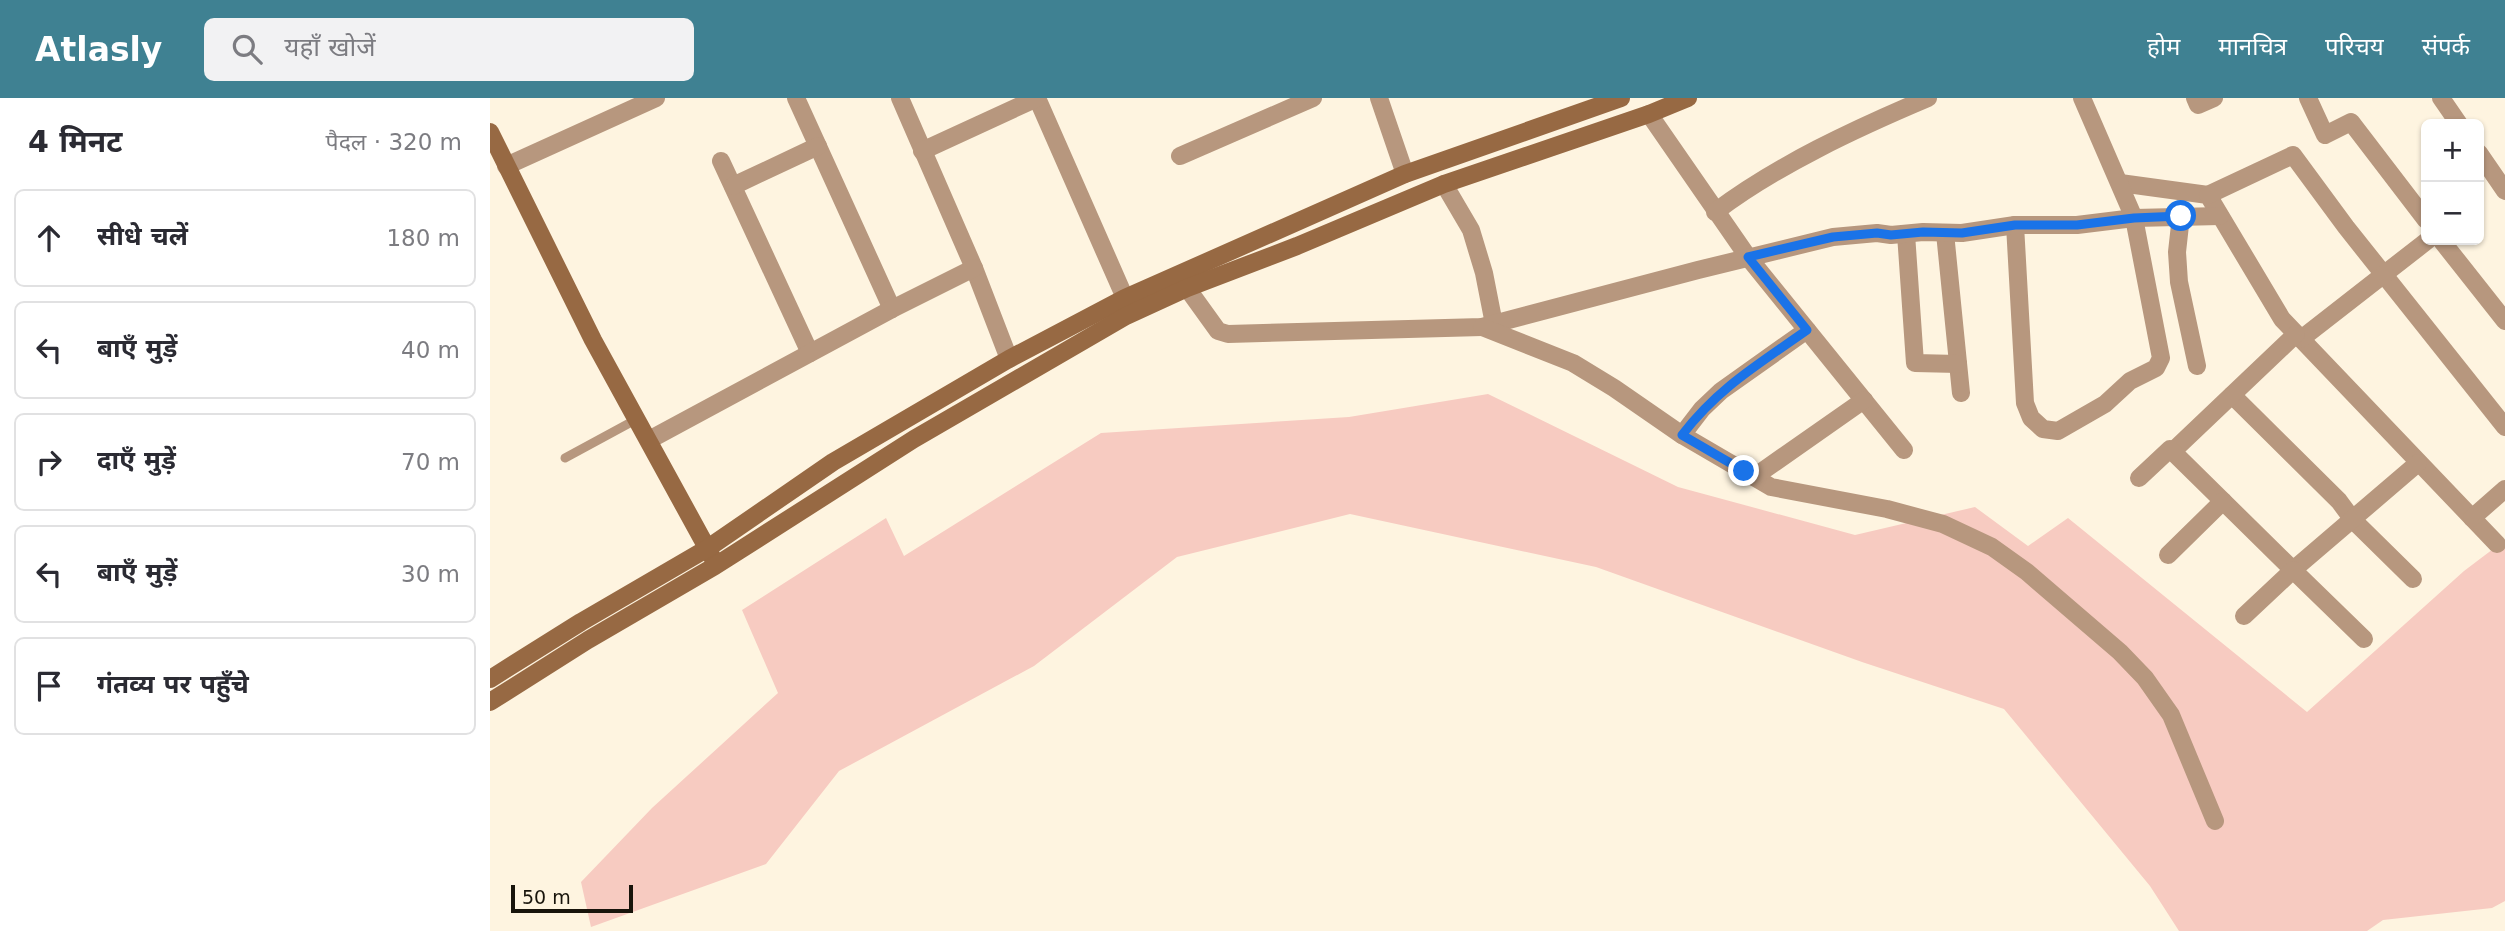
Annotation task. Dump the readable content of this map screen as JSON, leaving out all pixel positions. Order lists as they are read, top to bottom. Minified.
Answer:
{"scale_bar":"50 m","page":{"header":"Atlasly","search":"यहाँ खोजें","nav":["होम","मानचित्र","परिचय","संपर्क"],"heading":["4 मिनट","पैदल · 320 m"],"map_buttons":["+","−"],"list":[["सीधे चलें","180 m"],["बाएँ मुड़ें","40 m"],["दाएँ मुड़ें","70 m"],["बाएँ मुड़ें","30 m"],"गंतव्य पर पहुँचे"],"scale":"50 m"}}
